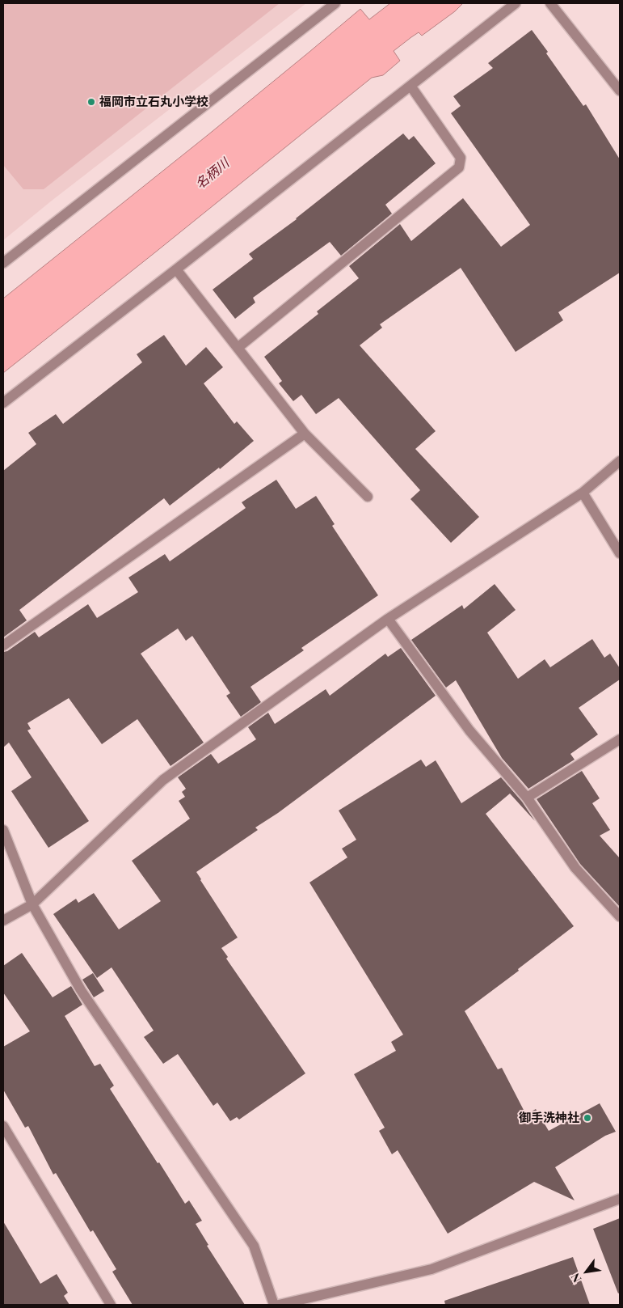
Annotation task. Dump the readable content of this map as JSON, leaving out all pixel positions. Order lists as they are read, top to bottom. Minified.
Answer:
{"water":["名柄川"],"places":["福岡市立石丸小学校","御手洗神社"],"north":"bottom left"}
